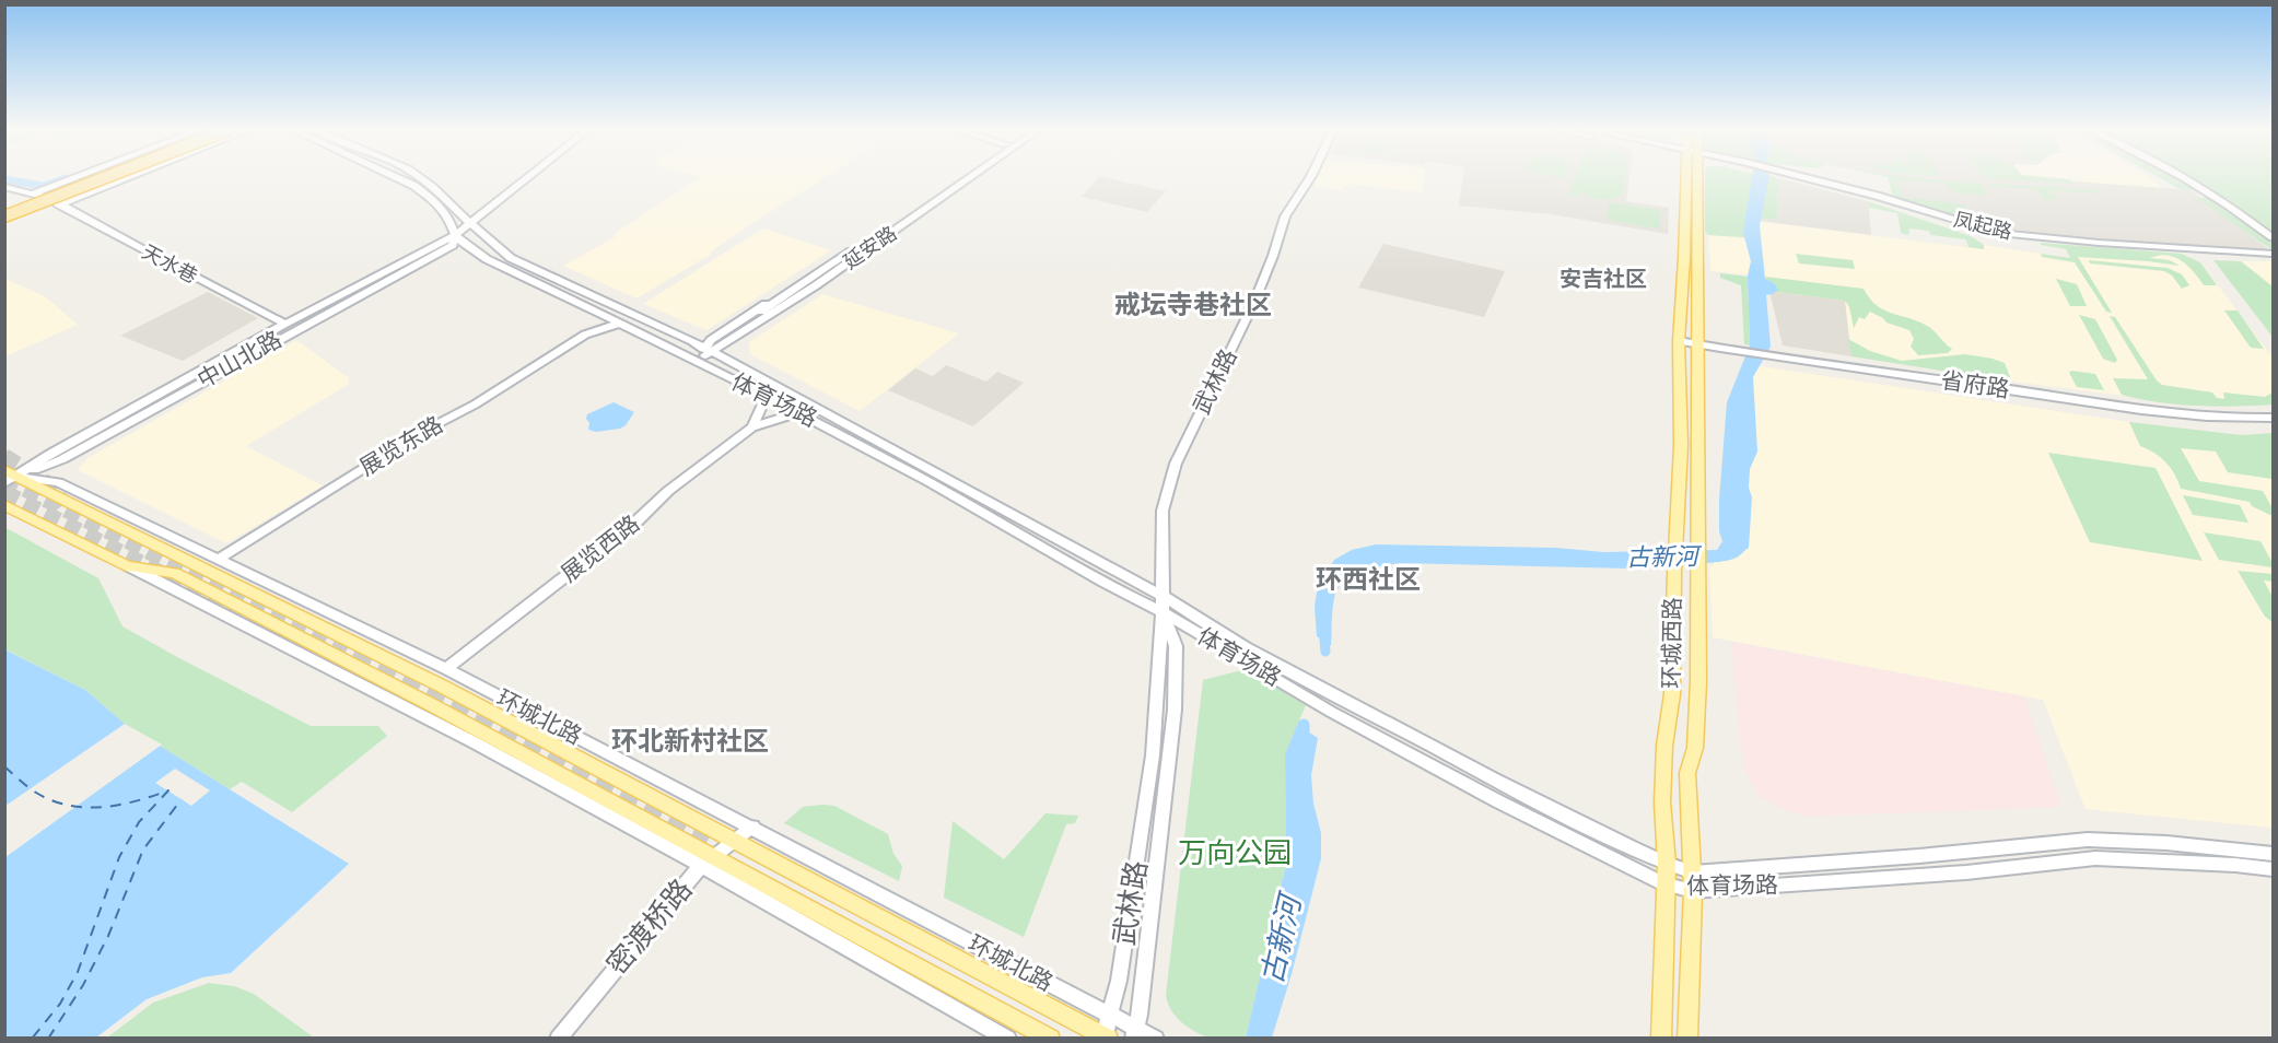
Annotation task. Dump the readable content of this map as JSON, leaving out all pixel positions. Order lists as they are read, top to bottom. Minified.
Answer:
{"streets":{"main road":["凤起路","延安路","天水巷","中山北路","武林路","省府路","体育场路","展览东路","展览西路","环城西路","环城北路","密渡桥路"]},"crossings":[["延安路","体育场路"],["天水巷","中山北路"],["中山北路","体育场路"],["中山北路","环城北路"],["武林路","体育场路"],["武林路","环城北路"],["省府路","环城西路"],["体育场路","展览东路"],["体育场路","展览西路"],["体育场路","环城西路"],["展览东路","环城北路"],["展览西路","环城北路"],["环城北路","密渡桥路"]],"districts":["安吉社区","戒坛寺巷社区","环西社区","环北新村社区"],"water":["古新河"],"parks":["万向公园"]}
